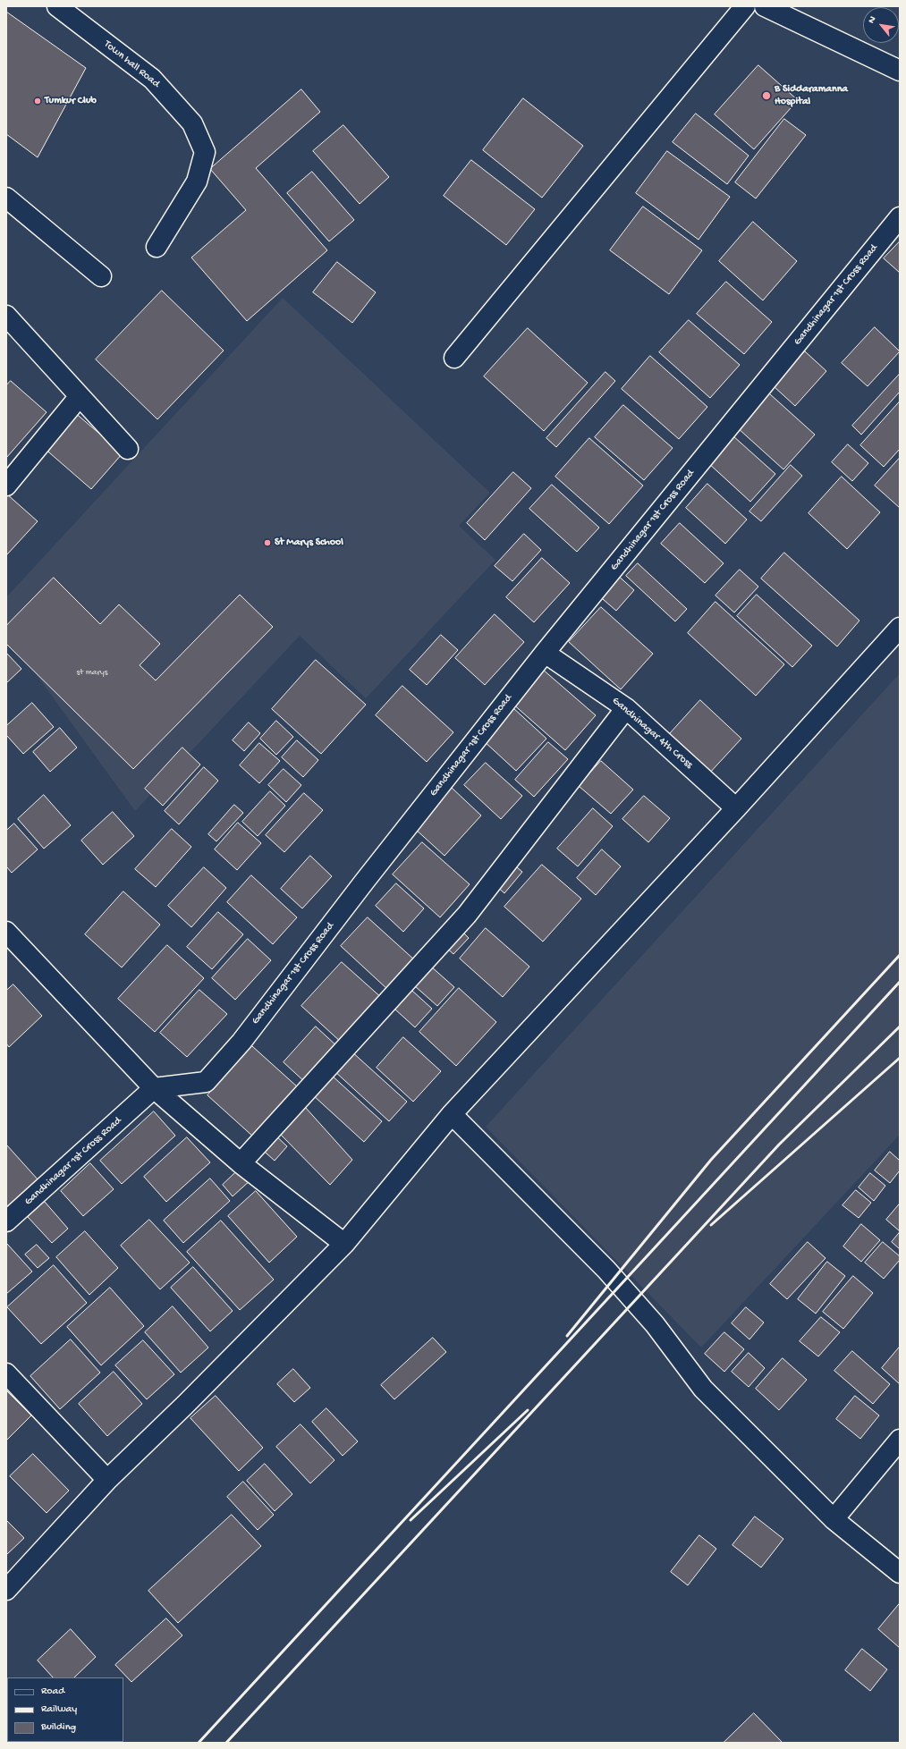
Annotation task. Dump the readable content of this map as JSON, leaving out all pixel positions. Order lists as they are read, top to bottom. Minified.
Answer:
{"streets":{"street":["Town hall Road","Gandhinagar 1st Cross Road","Gandhinagar 4th Cross"]},"crossings":[["Gandhinagar 1st Cross Road","Gandhinagar 4th Cross"]],"places":["B Siddaramanna Hospital","Tumkur Club","St Marys School"],"house_numbers":["st marys"],"legend":["Road","Railway","Building"],"north":"top left"}
